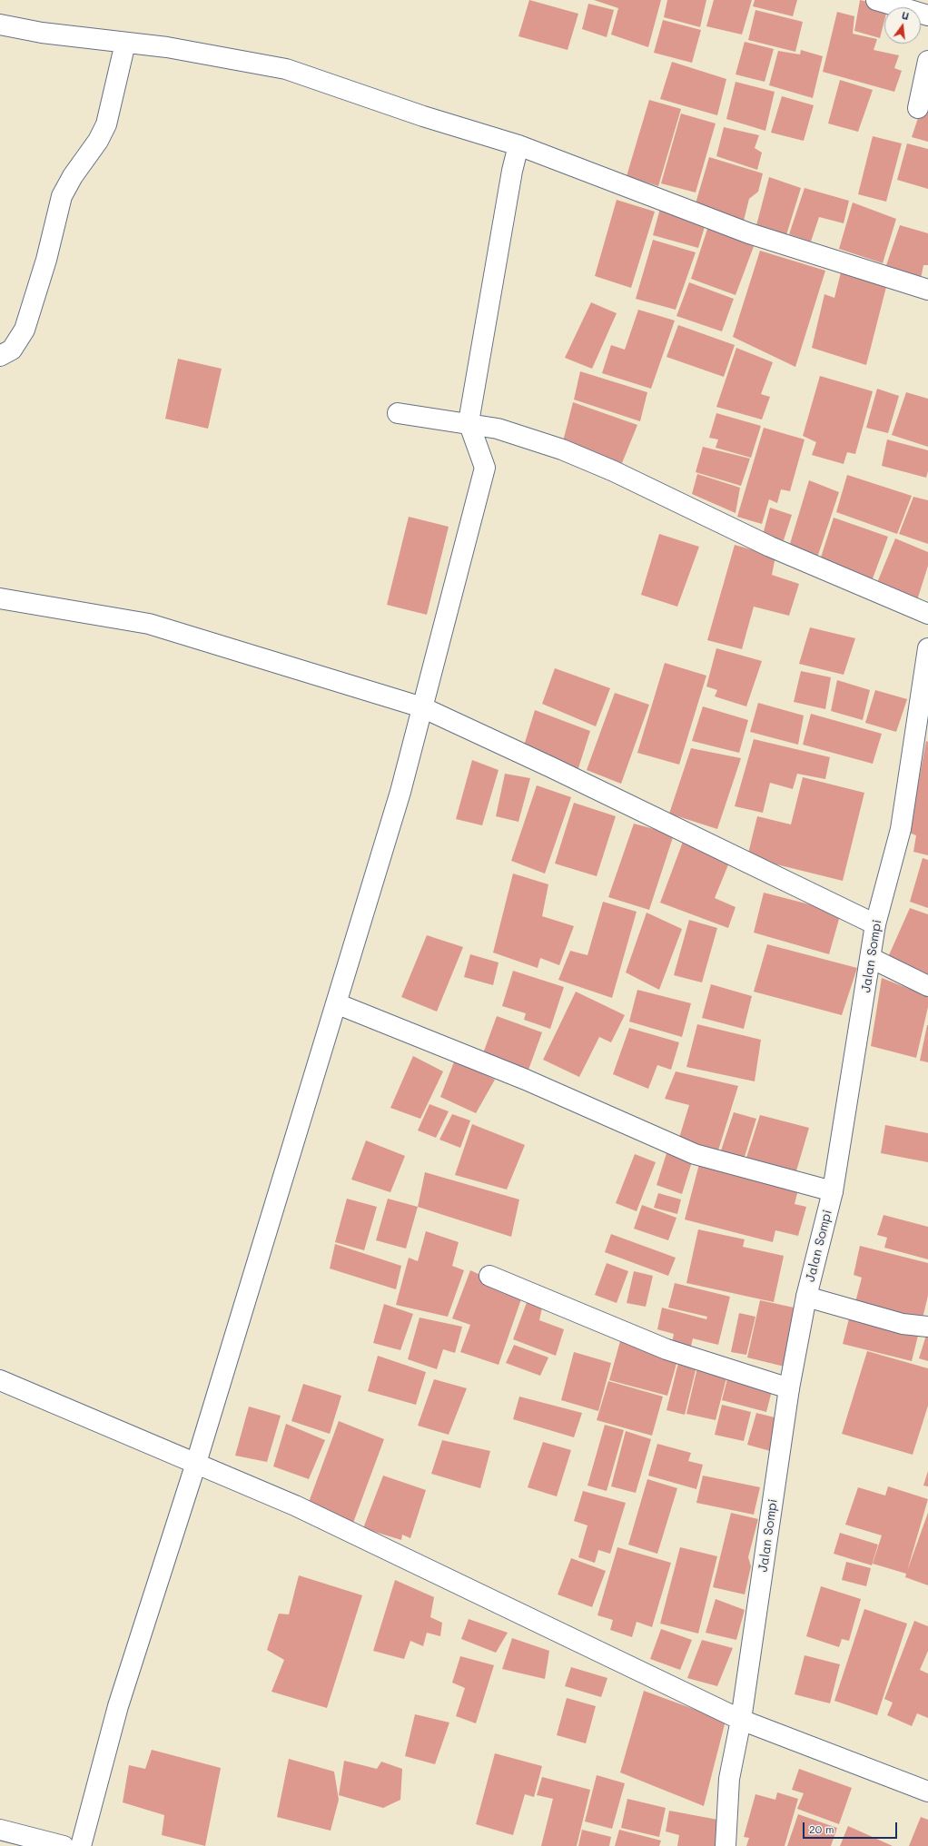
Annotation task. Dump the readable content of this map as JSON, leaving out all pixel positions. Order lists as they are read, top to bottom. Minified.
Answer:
{"streets":{"street":["Jalan Sompi"]},"scale_bar":"20 m","north":"top"}
